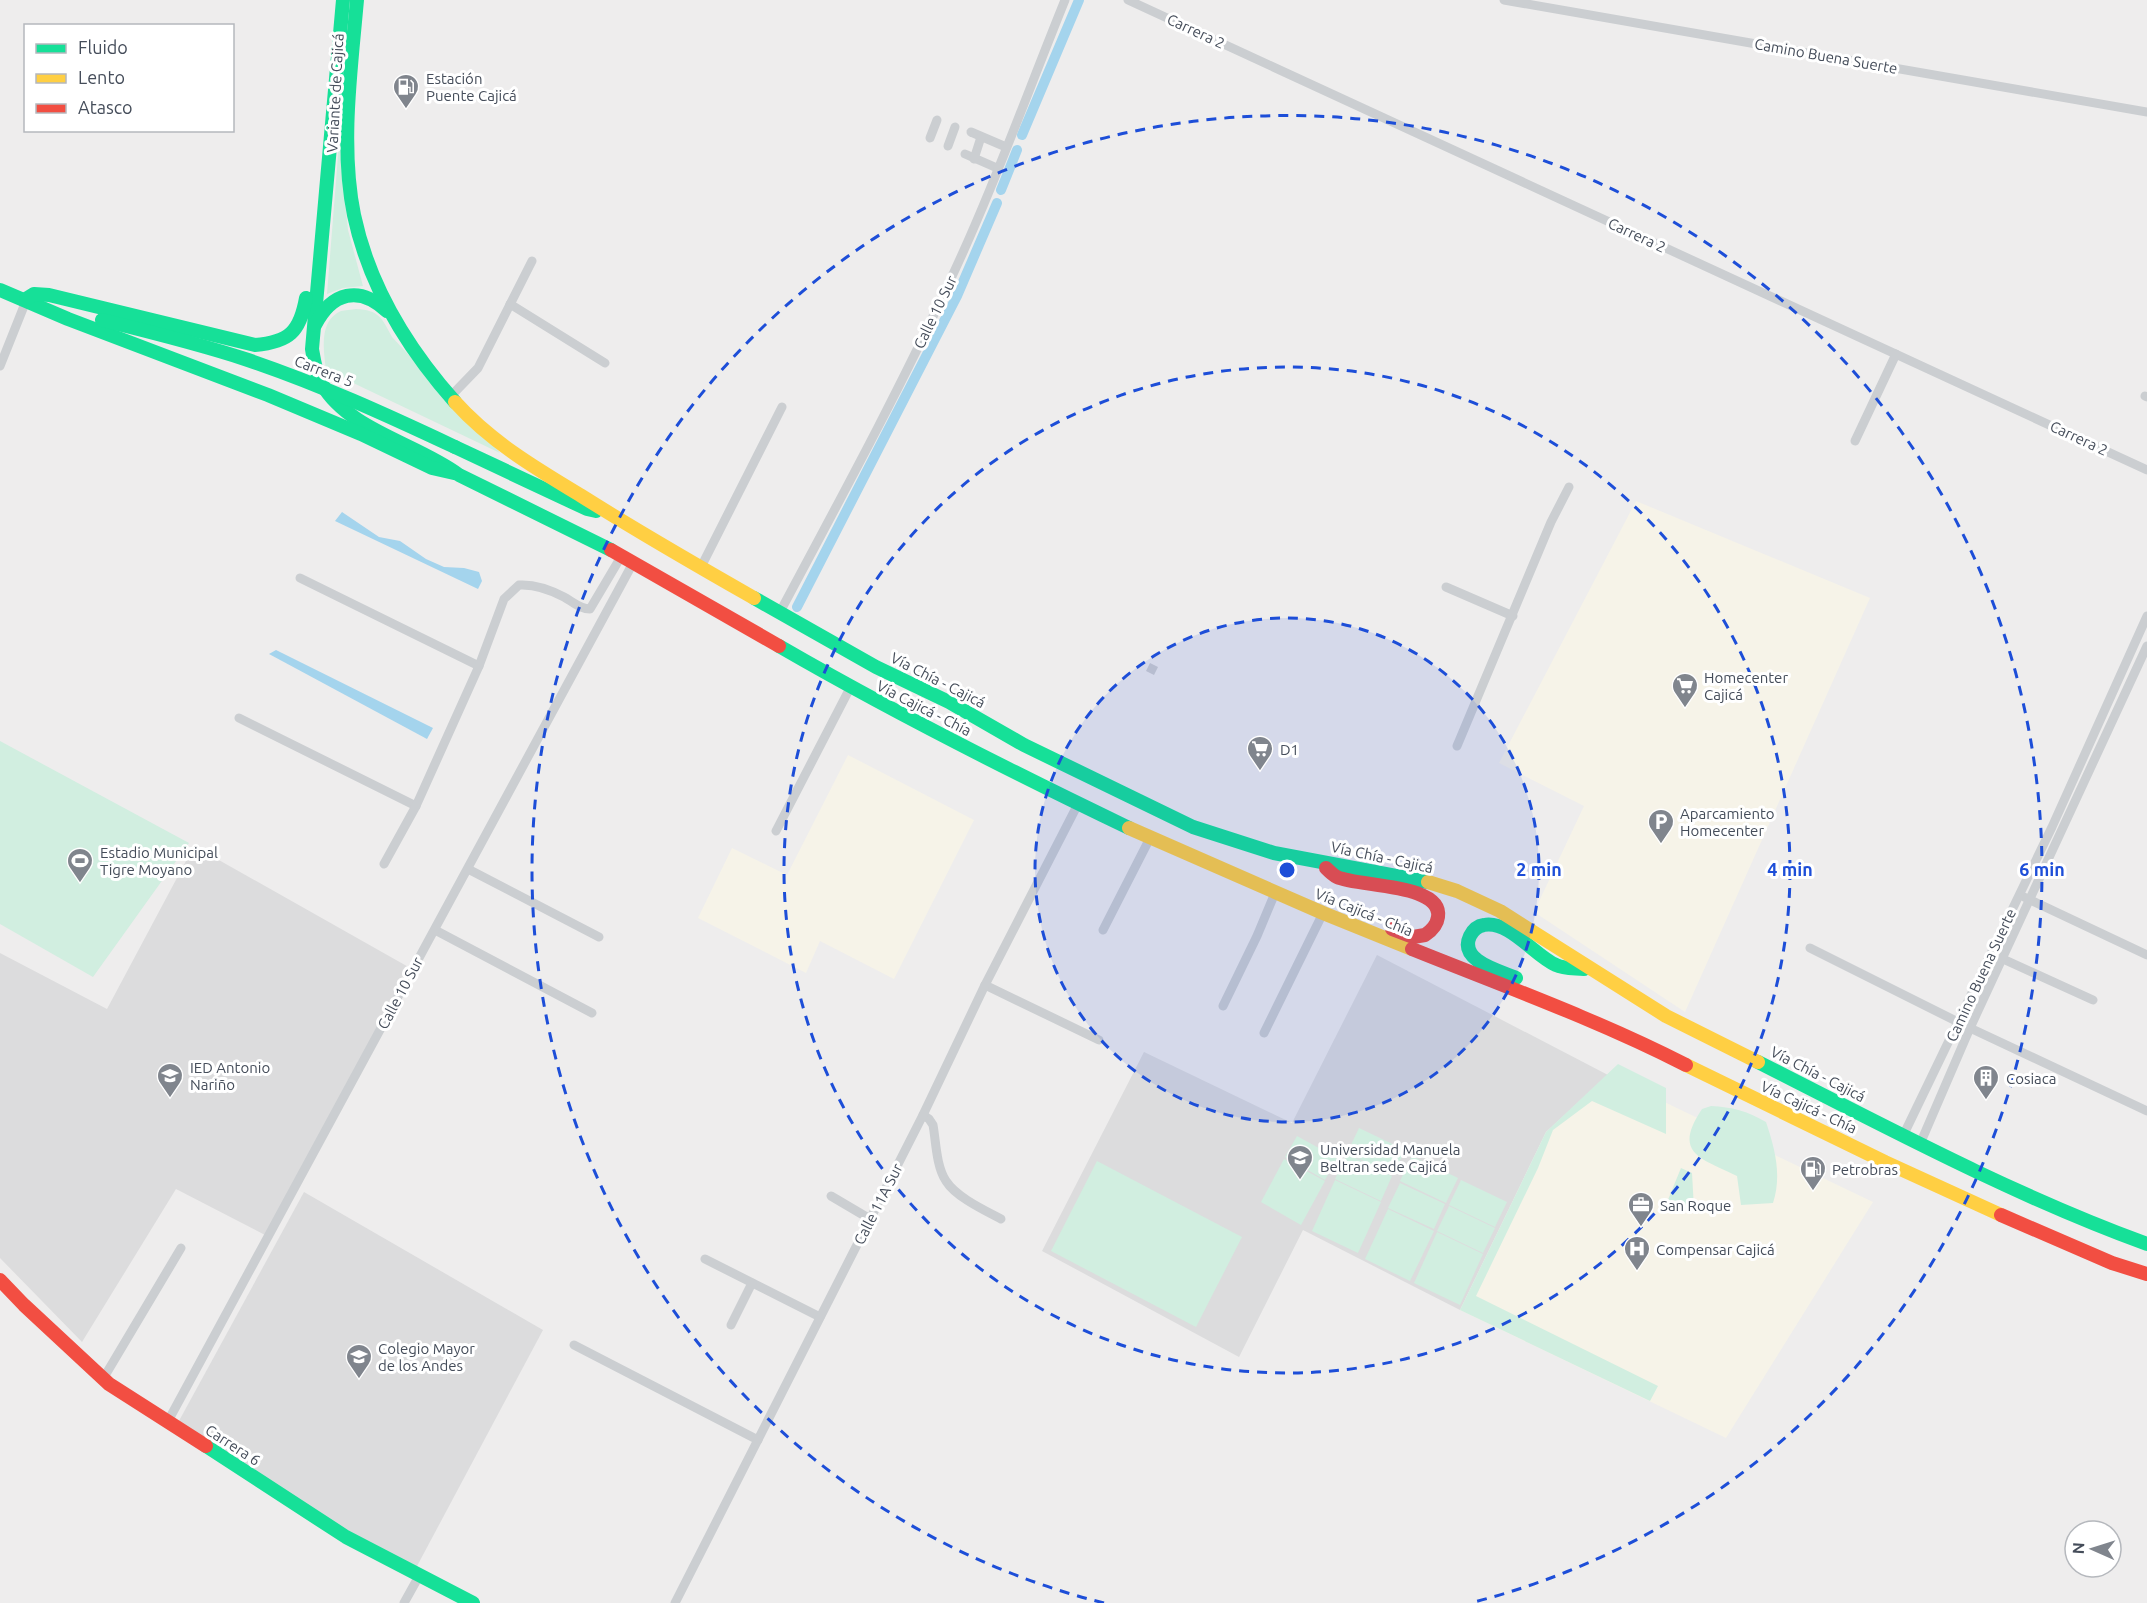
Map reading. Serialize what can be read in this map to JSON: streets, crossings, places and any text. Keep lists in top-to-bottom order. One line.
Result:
{"streets":{"main road":["Variante de Cajicá","Carrera 5","Vía Chía - Cajicá","Vía Cajicá - Chía","Carrera 6"],"street":["Carrera 2","Camino Buena Suerte","Calle 10 Sur","Calle 11A Sur"]},"crossings":[["Camino Buena Suerte","Vía Chía - Cajicá"],["Variante de Cajicá","Carrera 5"],["Variante de Cajicá","Vía Chía - Cajicá"],["Variante de Cajicá","Vía Cajicá - Chía"],["Calle 10 Sur","Vía Chía - Cajicá"],["Calle 10 Sur","Vía Cajicá - Chía"],["Calle 10 Sur","Carrera 6"],["Carrera 5","Vía Chía - Cajicá"],["Carrera 5","Vía Cajicá - Chía"],["Vía Cajicá - Chía","Calle 11A Sur"]],"places":{"fuel station":["Estación Puente Cajicá","Petrobras"],"supermarket":["Homecenter Cajicá","D1"],"parking":["Aparcamiento Homecenter"],"sports":["Estadio Municipal Tigre Moyano"],"school or university":["IED Antonio Nariño","Universidad Manuela Beltran sede Cajicá","Colegio Mayor de los Andes"],"building":["Cosiaca"],"office":["San Roque"],"hospital":["Compensar Cajicá"]},"legend":["Fluido","Lento","Atasco"],"north":"left","rings":["2 min","4 min","6 min"]}
